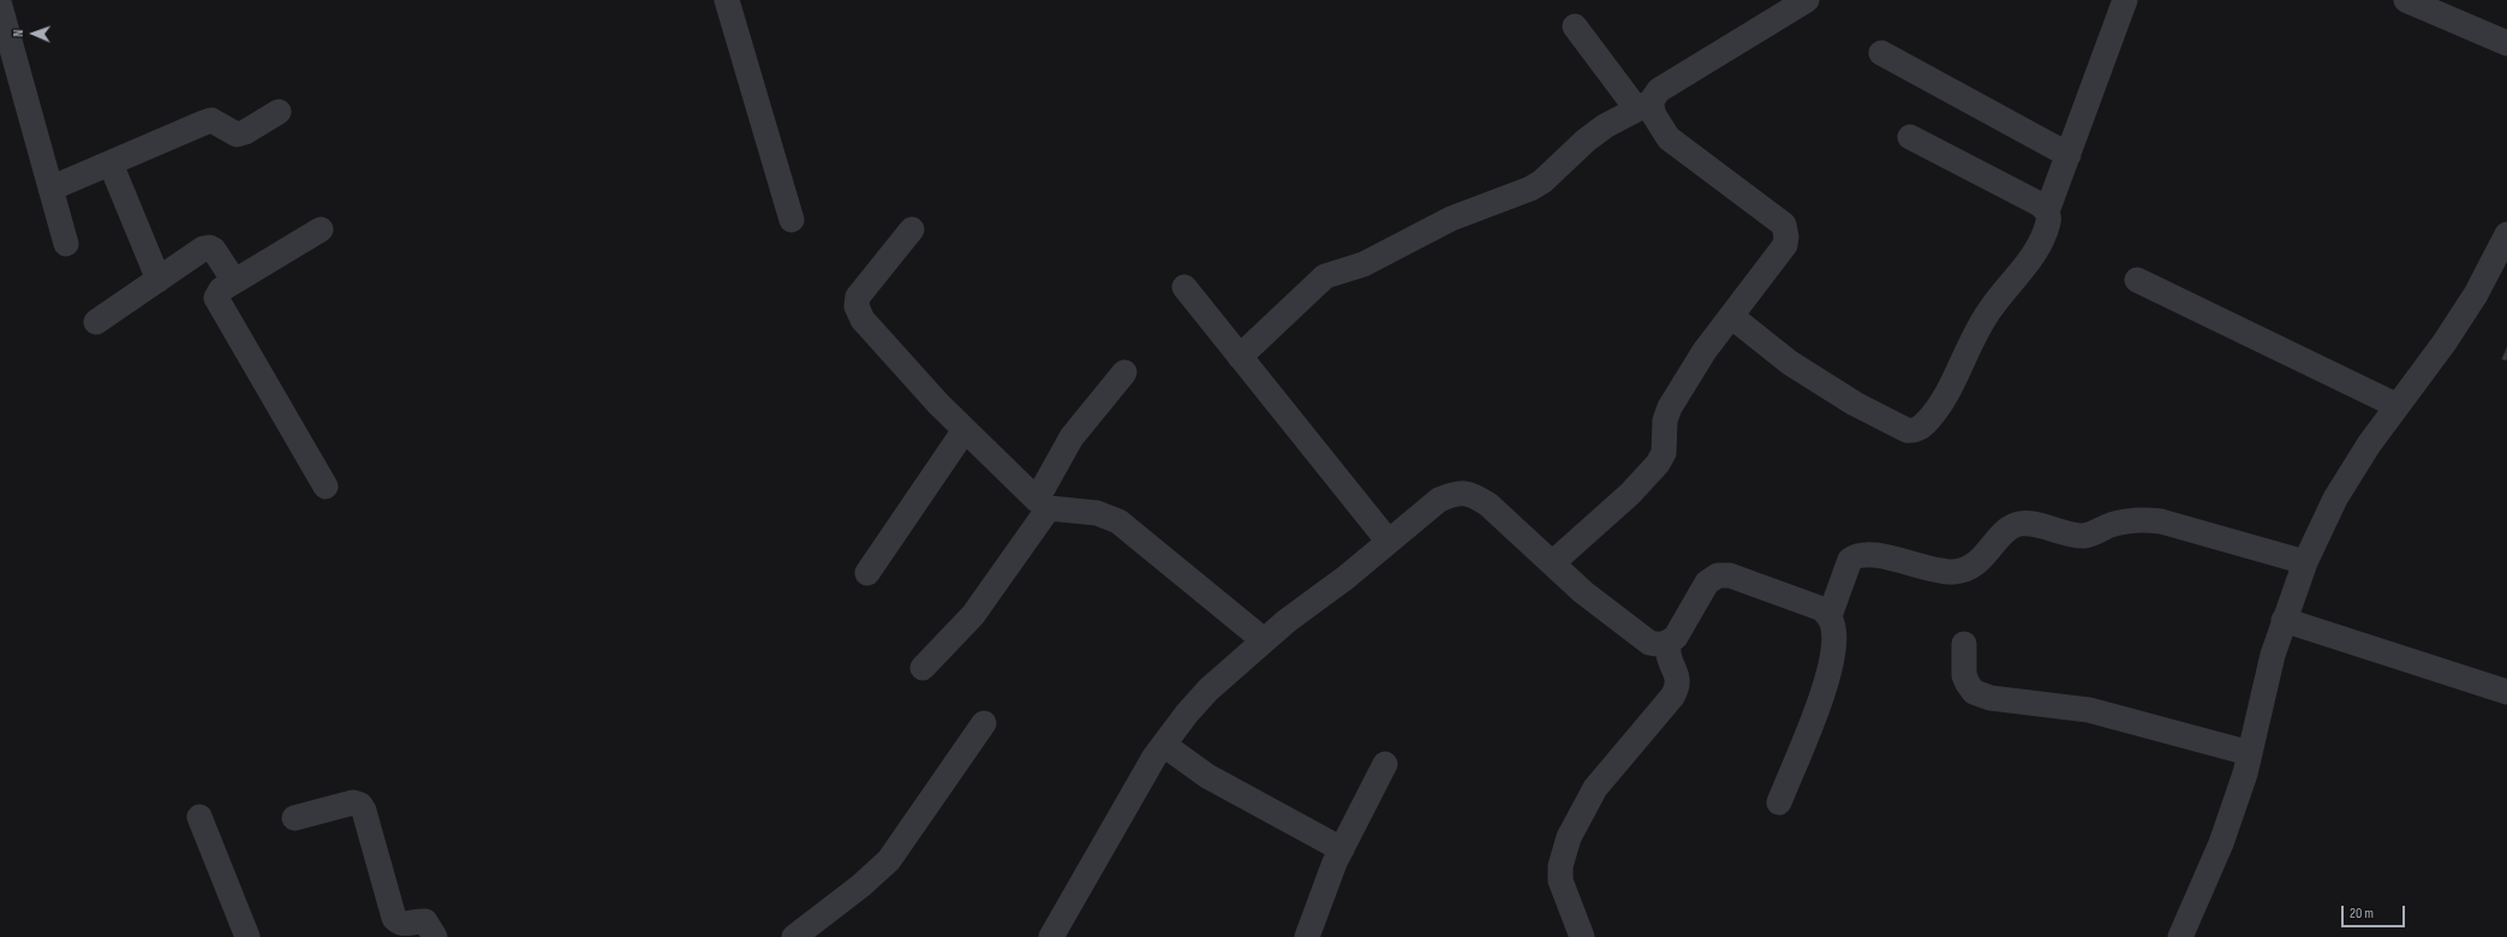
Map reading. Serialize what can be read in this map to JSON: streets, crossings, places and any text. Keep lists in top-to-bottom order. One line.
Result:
{"scale_bar":"20 m","north":"left"}
